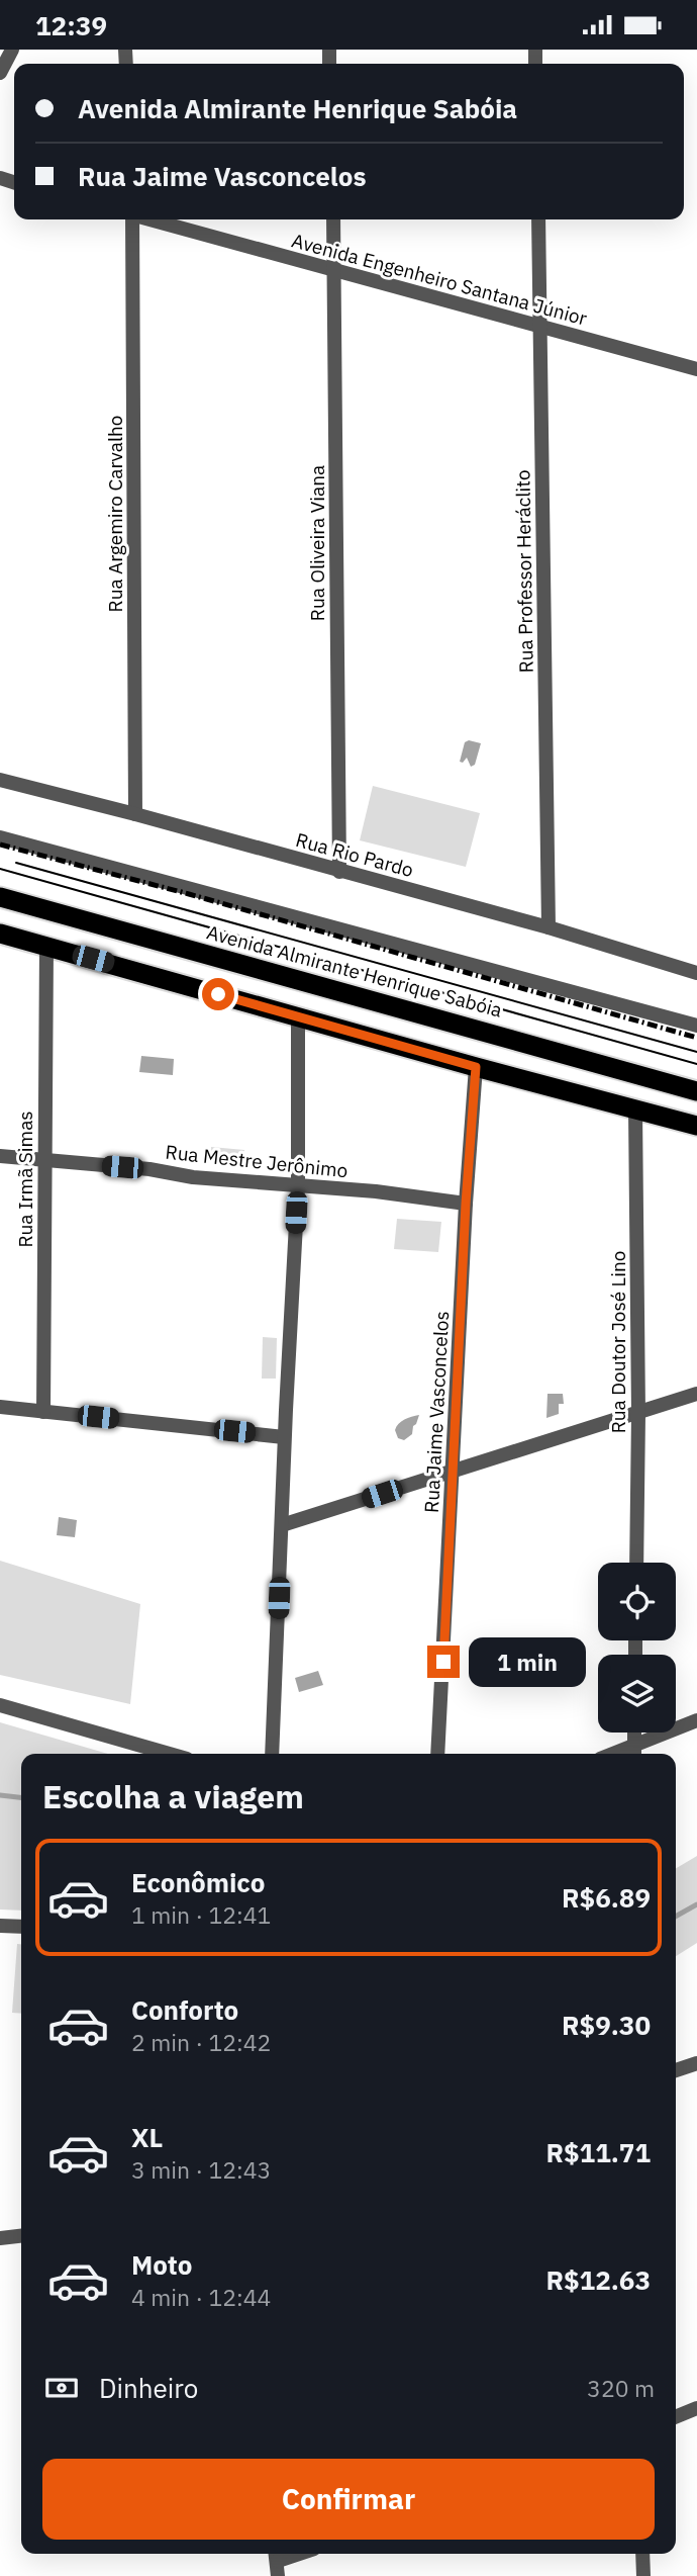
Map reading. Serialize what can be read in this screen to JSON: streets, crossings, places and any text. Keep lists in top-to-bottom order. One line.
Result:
{"streets":{"highway":["Avenida Almirante Henrique Sabóia"],"street":["Avenida Engenheiro Santana Júnior","Rua Argemiro Carvalho","Rua Oliveira Viana","Rua Professor Heráclito","Rua Rio Pardo","Rua Mestre Jerônimo","Rua Irmã Simas","Rua Doutor José Lino","Rua Jaime Vasconcelos"]},"crossings":[["Avenida Engenheiro Santana Júnior","Rua Oliveira Viana"],["Avenida Engenheiro Santana Júnior","Rua Professor Heráclito"],["Rua Argemiro Carvalho","Rua Rio Pardo"],["Rua Oliveira Viana","Rua Rio Pardo"],["Rua Professor Heráclito","Rua Rio Pardo"],["Rua Mestre Jerônimo","Rua Irmã Simas"],["Rua Mestre Jerônimo","Rua Jaime Vasconcelos"]],"page":{"status":"12:39","banner":["Avenida Almirante Henrique Sabóia","Rua Jaime Vasconcelos"],"bubble":"1 min","heading":"Escolha a viagem","list":[{"name":"Econômico","note":"1 min · 12:41","value":"R$6.89"},{"name":"Conforto","note":"2 min · 12:42","value":"R$9.30"},{"name":"XL","note":"3 min · 12:43","value":"R$11.71"},{"name":"Moto","note":"4 min · 12:44","value":"R$12.63"}],"pay":["Dinheiro","320 m"],"buttons":"Confirmar"}}
